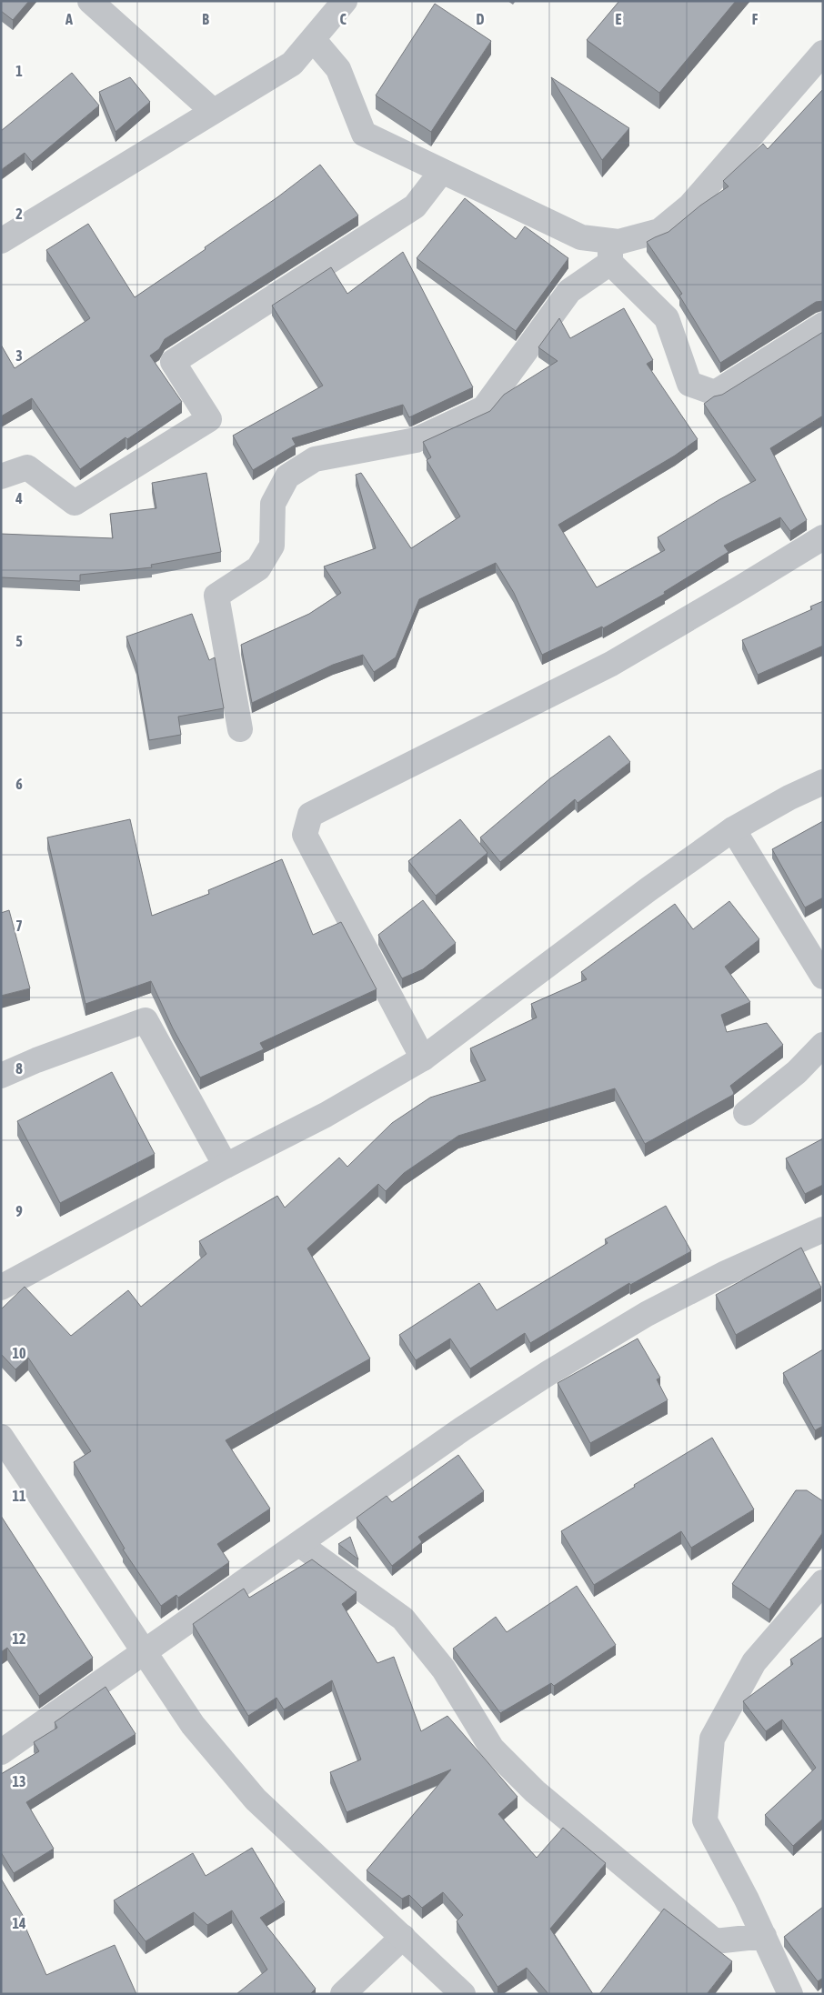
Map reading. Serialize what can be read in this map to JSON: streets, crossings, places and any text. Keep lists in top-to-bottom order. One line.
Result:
{"grid":{"columns":["A","B","C","D","E","F"],"rows":["1","2","3","4","5","6","7","8","9","10","11","12","13","14"]}}
